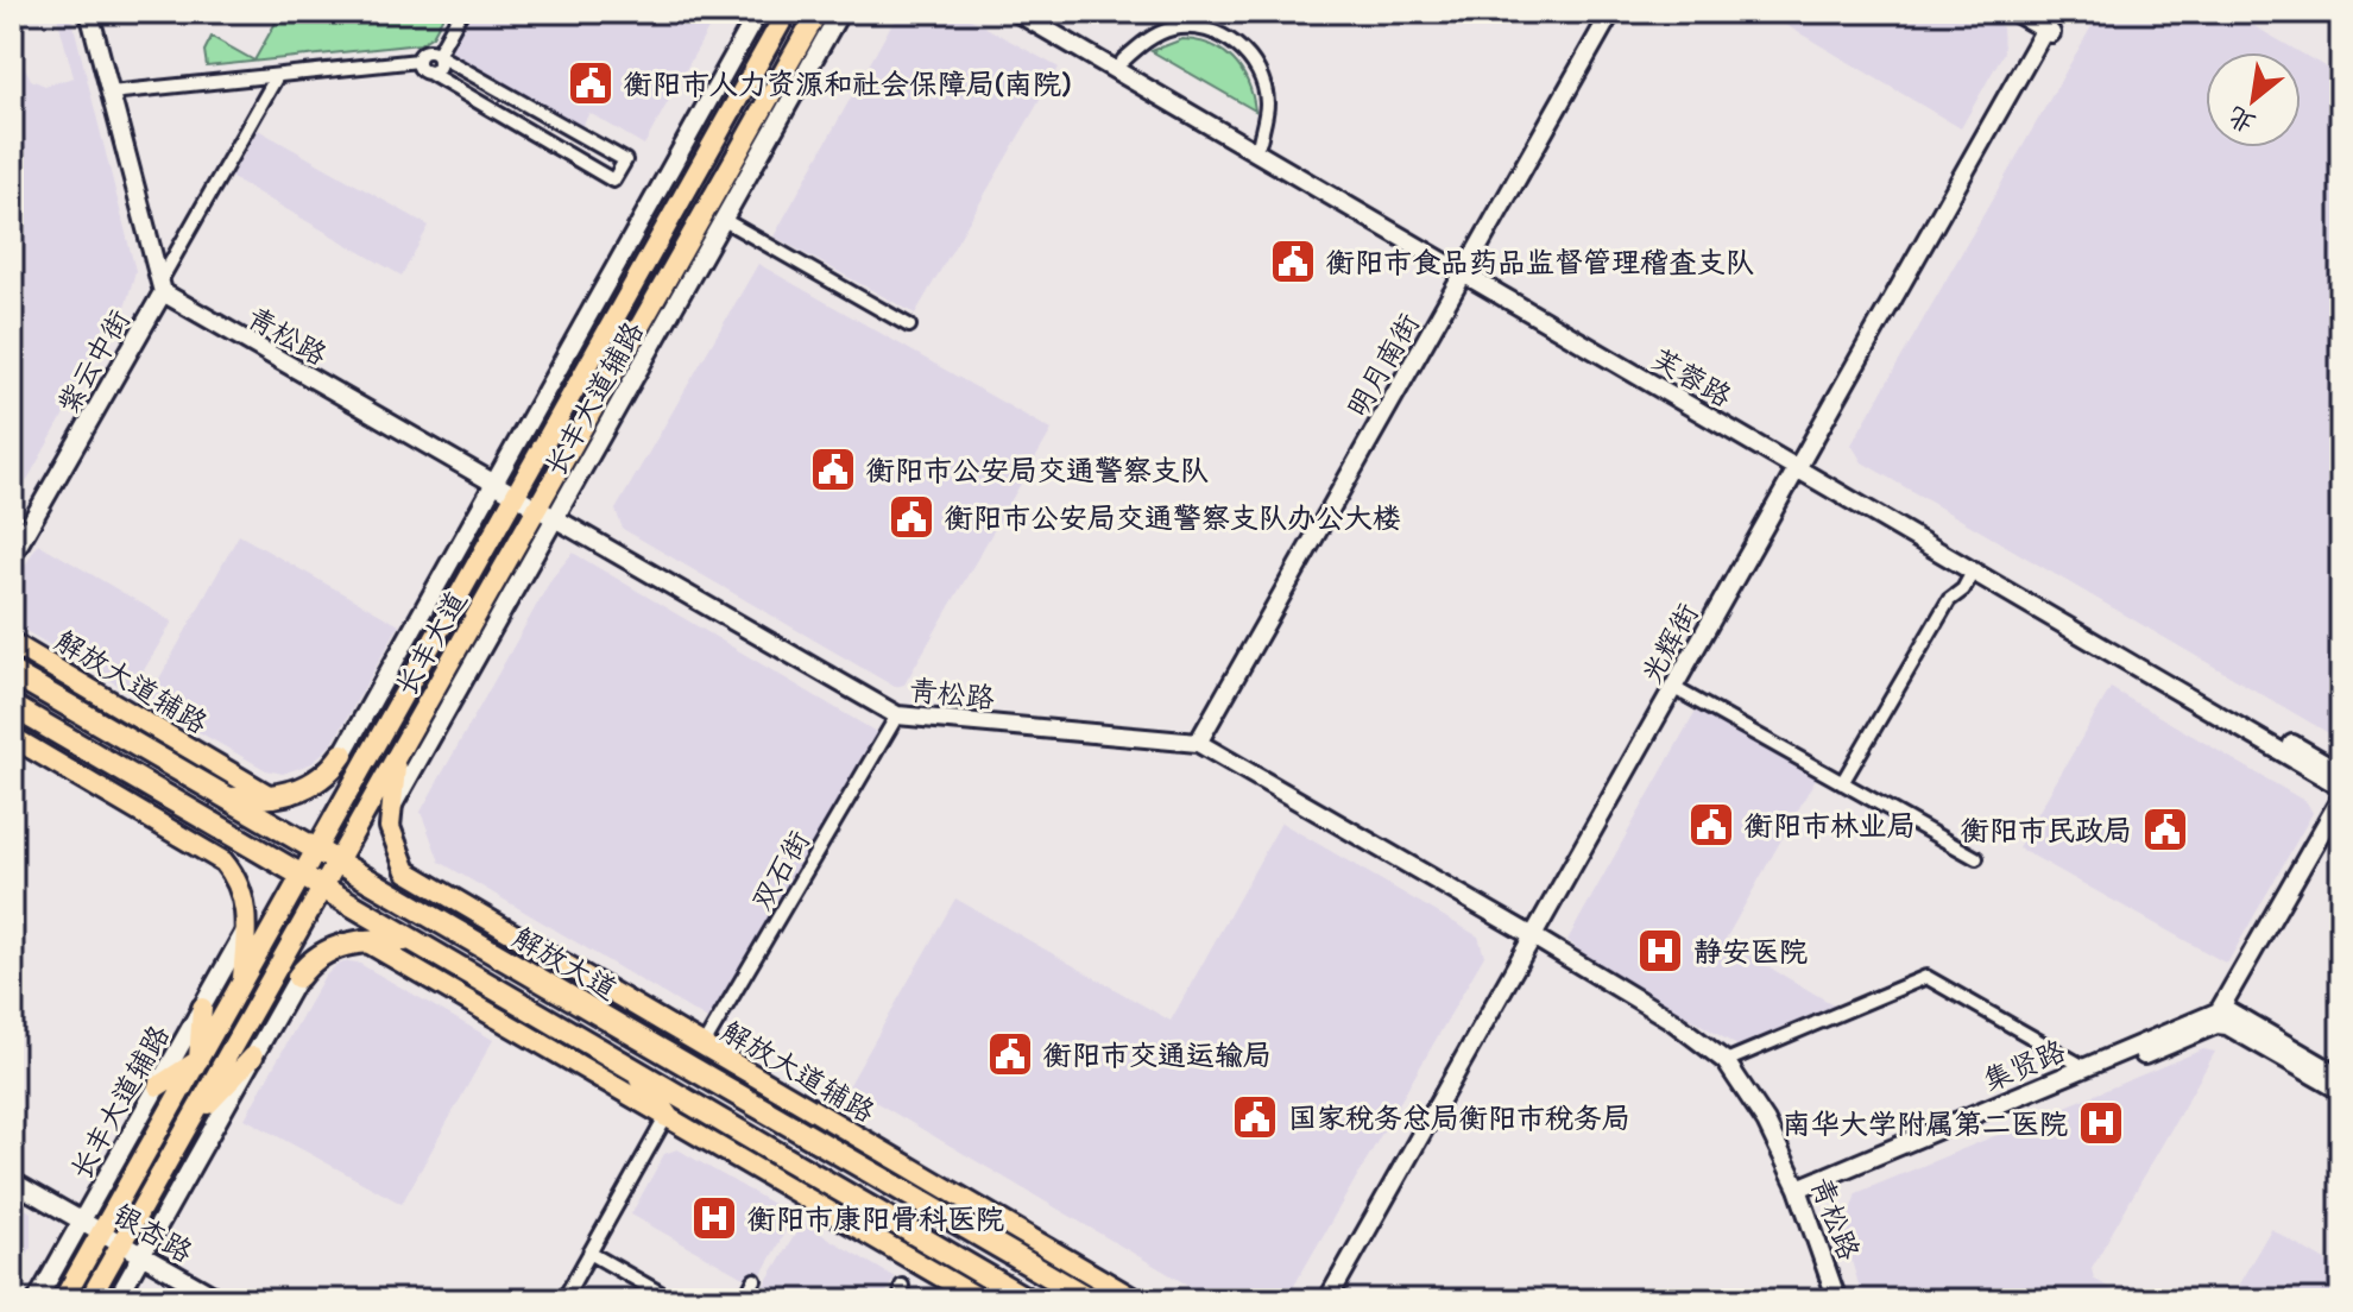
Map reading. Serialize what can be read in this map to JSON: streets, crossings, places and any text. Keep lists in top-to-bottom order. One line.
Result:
{"streets":{"highway":["解放大道"],"main road":["长丰大道","解放大道辅路"],"street":["青松路","紫云中街","明月南街","芙蓉路","长丰大道辅路","光辉街","双石街","集贤路","银杏路"]},"crossings":[["青松路","紫云中街"],["青松路","明月南街"],["青松路","长丰大道辅路"],["青松路","长丰大道"],["青松路","光辉街"],["青松路","双石街"],["青松路","集贤路"],["明月南街","芙蓉路"],["芙蓉路","光辉街"],["长丰大道辅路","长丰大道"],["长丰大道辅路","解放大道辅路"],["长丰大道辅路","银杏路"],["长丰大道","解放大道辅路"],["长丰大道","解放大道"],["长丰大道","银杏路"],["解放大道辅路","双石街"]],"places":{"public building":["衡阳市人力资源和社会保障局(南院)","衡阳市食品药品监督管理稽查支队","衡阳市公安局交通警察支队","衡阳市公安局交通警察支队办公大楼","衡阳市林业局","衡阳市民政局","衡阳市交通运输局","国家税务总局衡阳市税务局"],"hospital":["静安医院","南华大学附属第二医院","衡阳市康阳骨科医院"]},"north":"bottom left"}
